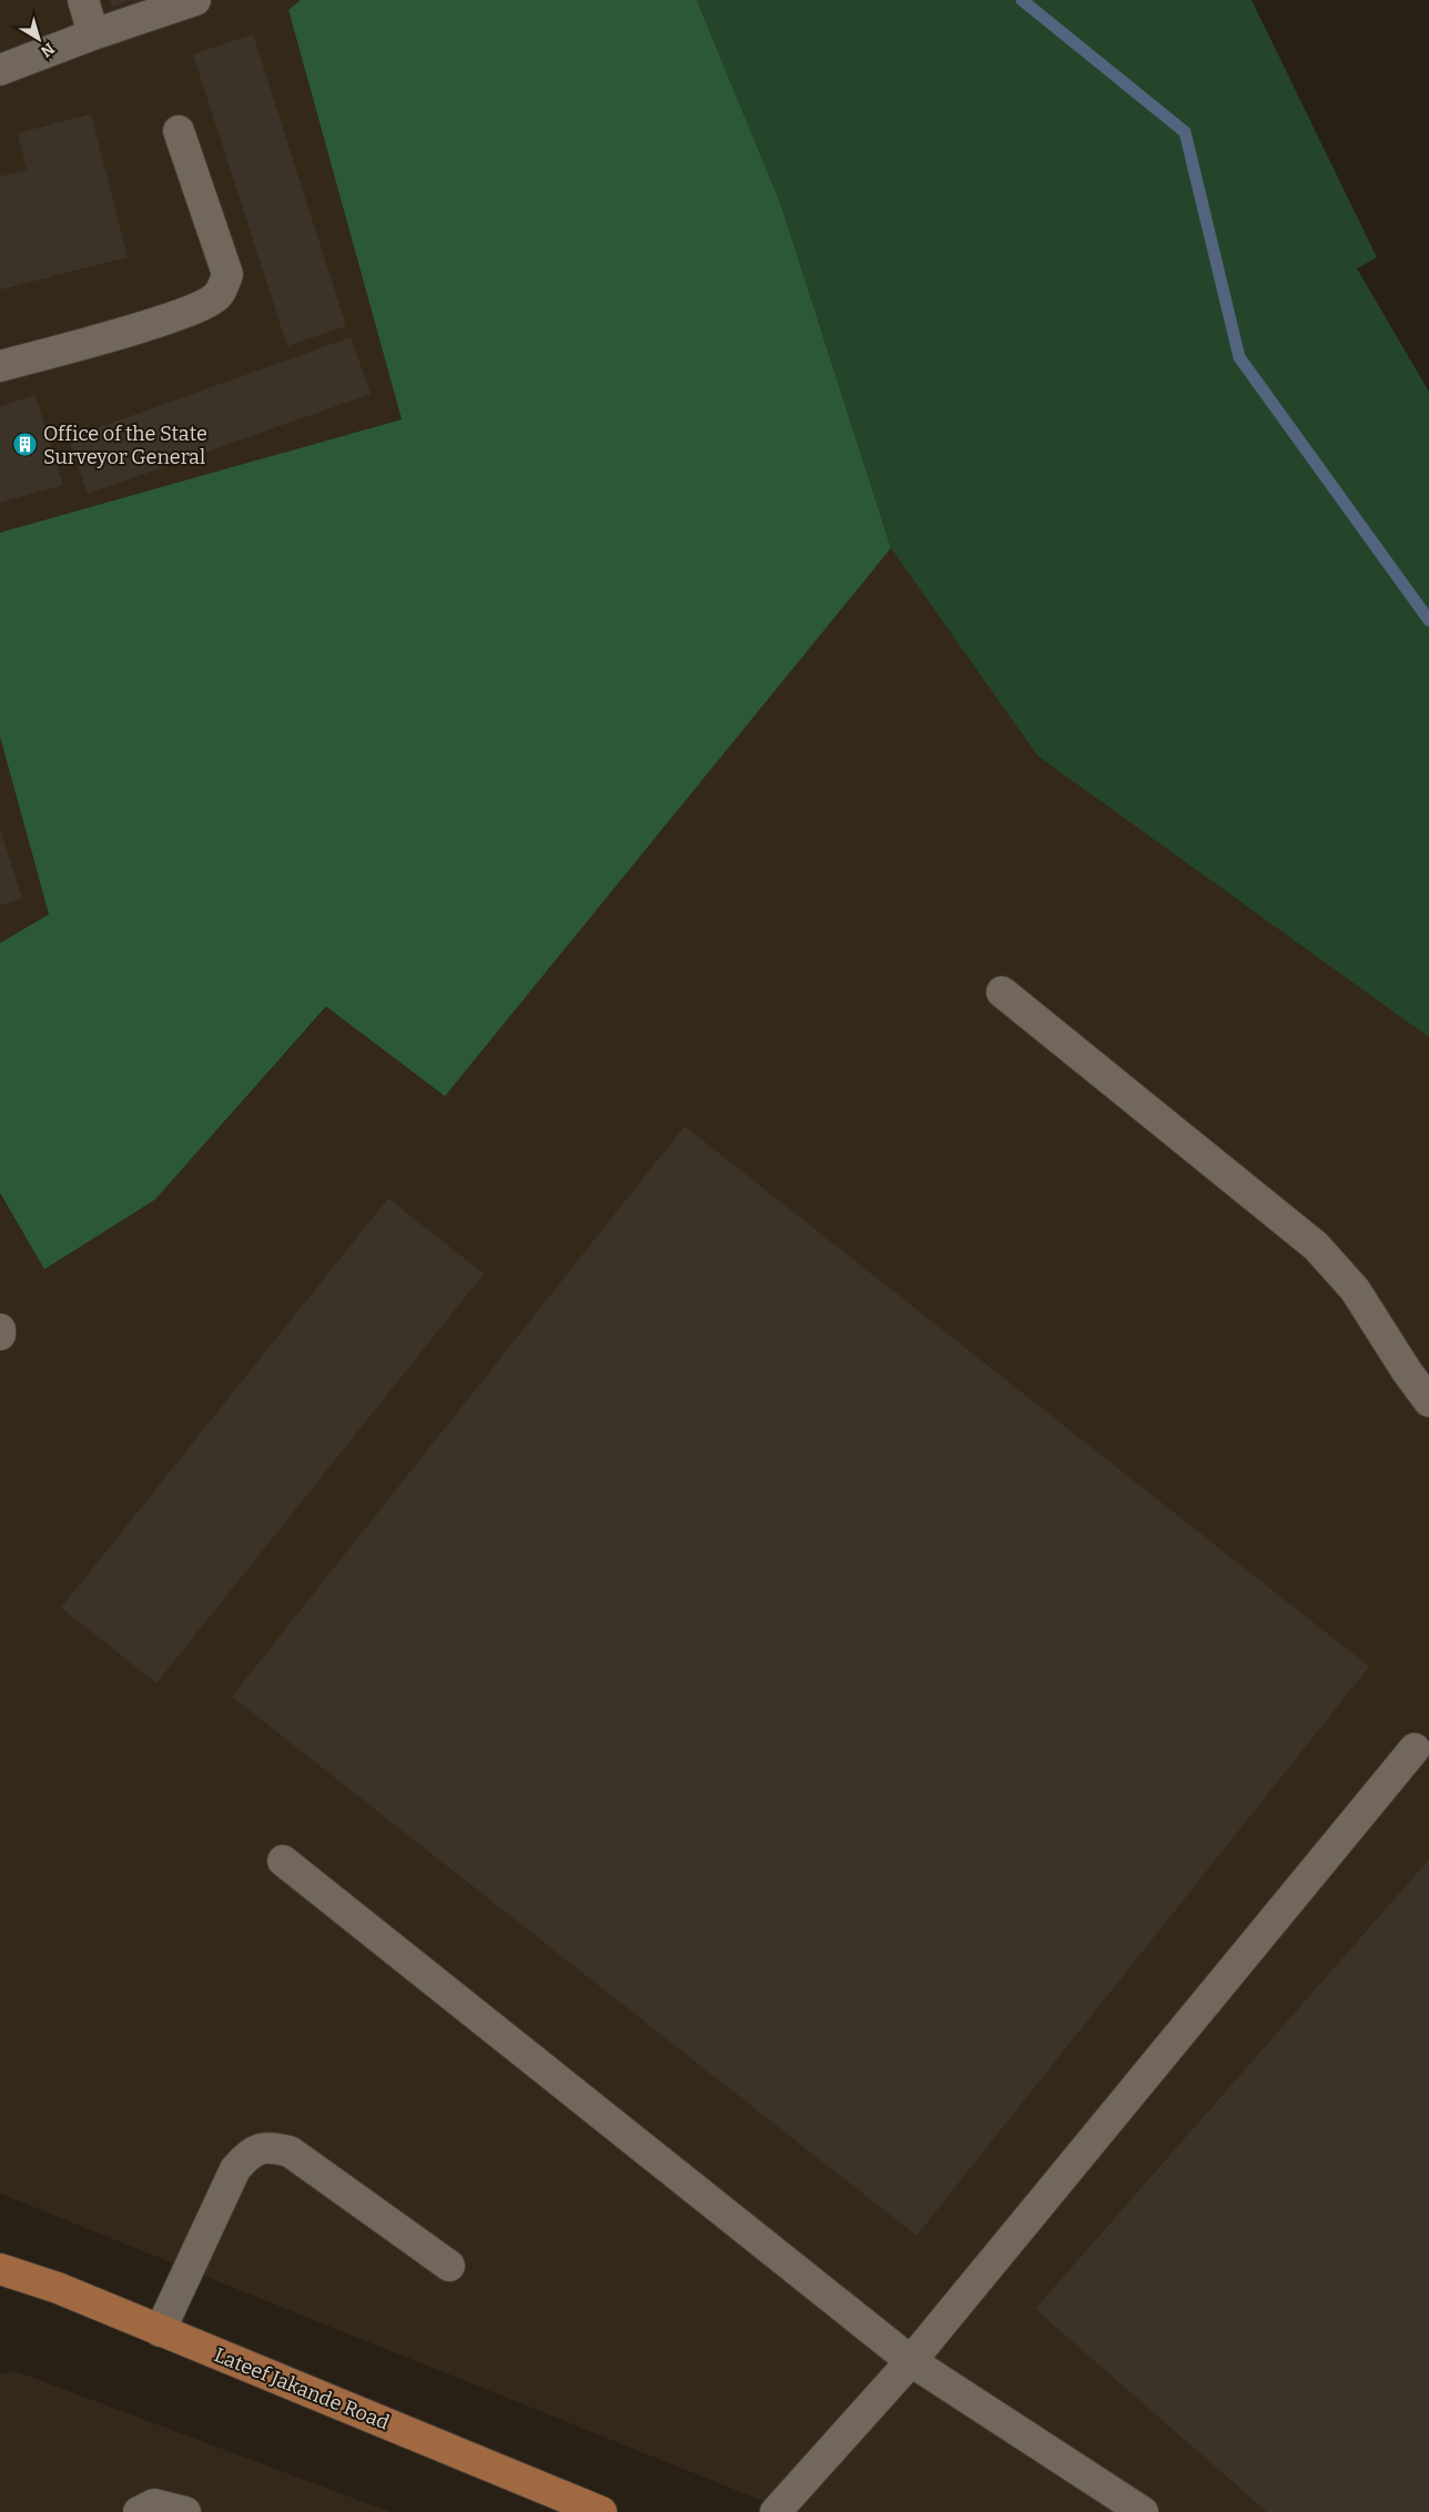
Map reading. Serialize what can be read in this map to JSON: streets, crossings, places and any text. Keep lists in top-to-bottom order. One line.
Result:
{"streets":{"main road":["Lateef Jakande Road"]},"places":{"building":["Office of the State Surveyor General"]},"north":"bottom right"}
